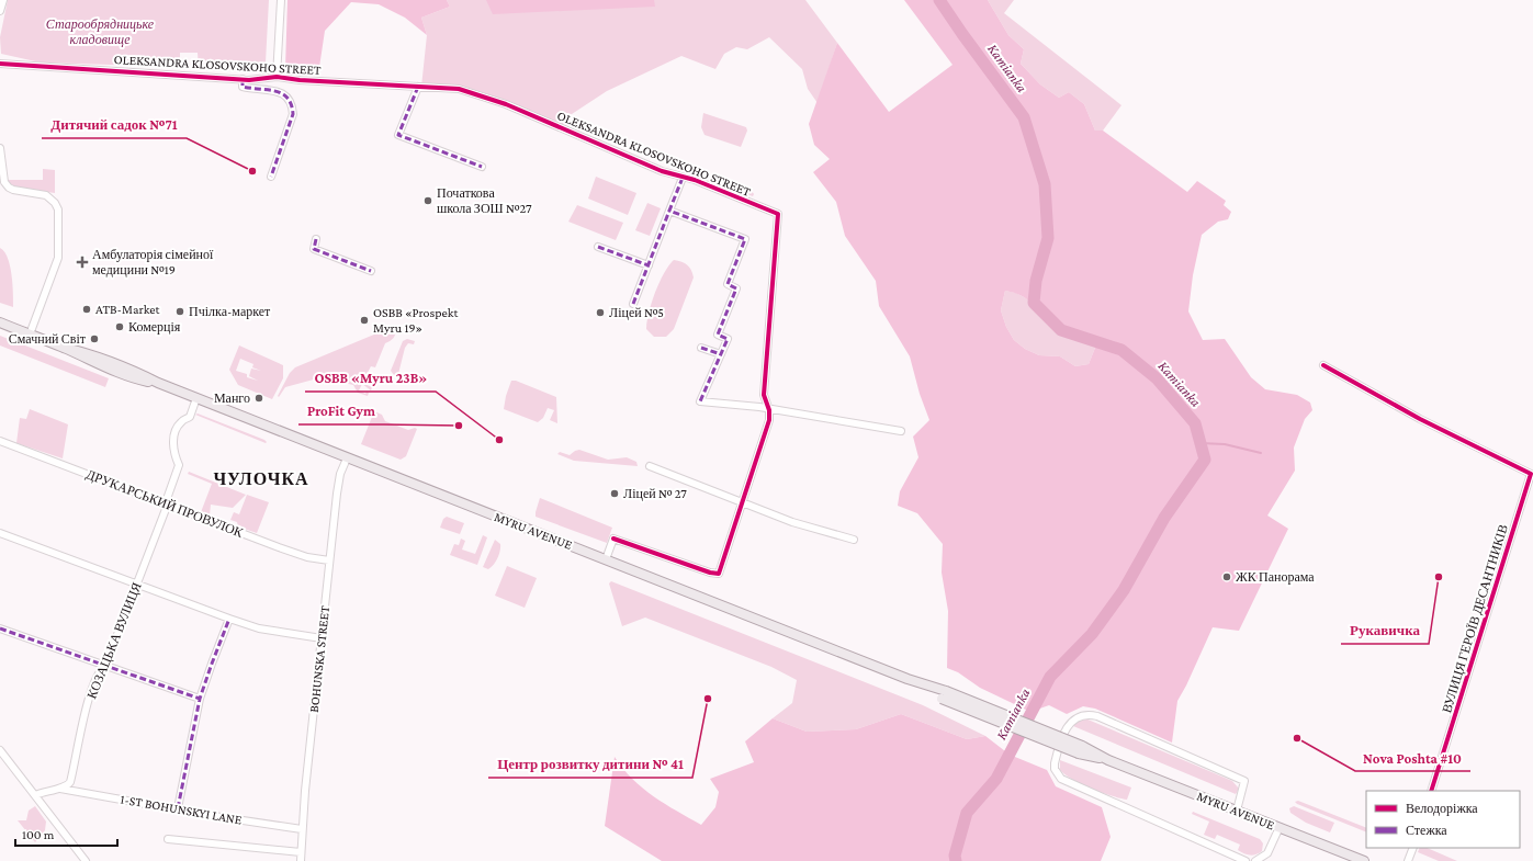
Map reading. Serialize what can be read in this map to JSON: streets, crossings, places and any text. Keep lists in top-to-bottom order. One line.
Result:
{"streets":{"main road":["MYRU AVENUE"],"street":["OLEKSANDRA KLOSOVSKOHO STREET","ДРУКАРСЬКИЙ ПРОВУЛОК","ВУЛИЦЯ ГЕРОЇВ ДЕСАНТНИКІВ","КОЗАЦЬКА ВУЛИЦЯ","BOHUNSKA STREET","1-ST BOHUNSKYI LANE"]},"crossings":[["ДРУКАРСЬКИЙ ПРОВУЛОК","КОЗАЦЬКА ВУЛИЦЯ"],["ДРУКАРСЬКИЙ ПРОВУЛОК","BOHUNSKA STREET"],["MYRU AVENUE","КОЗАЦЬКА ВУЛИЦЯ"],["MYRU AVENUE","BOHUNSKA STREET"],["КОЗАЦЬКА ВУЛИЦЯ","1-ST BOHUNSKYI LANE"],["BOHUNSKA STREET","1-ST BOHUNSKYI LANE"]],"districts":["ЧУЛОЧКА"],"water":["Kamianka"],"parks":["Старообрядницьке кладовище"],"places":{"other":["Дитячий садок №71","Початкова школа ЗОШ №27","ATB-Market","Пчілка-маркет","Ліцей №5","OSBB «Prospekt Myru 19»","Комерція","Смачний Світ","Манго","ProFit Gym","OSBB «Myru 23B»","Ліцей № 27","ЖК Панорама","Рукавичка","Центр розвитку дитини № 41","Nova Poshta #10"],"health":["Амбулаторія сімейної медицини №19"]},"legend":["Велодоріжка","Стежка"],"scale_bar":"100 m"}
